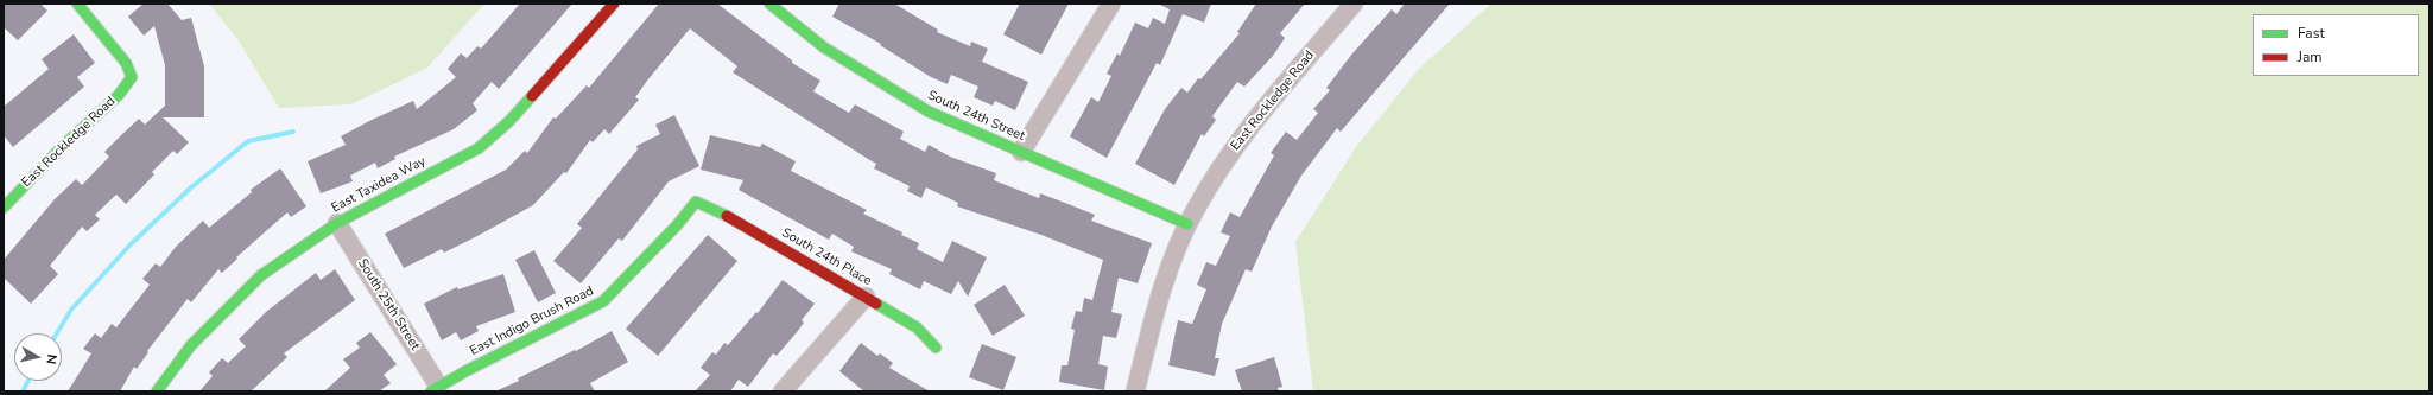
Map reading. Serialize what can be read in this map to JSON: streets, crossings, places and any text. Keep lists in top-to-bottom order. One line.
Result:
{"streets":{"street":["East Rockledge Road","South 24th Street","East Taxidea Way","South 24th Place","South 25th Street","East Indigo Brush Road"]},"crossings":[["East Rockledge Road","South 24th Street"],["East Taxidea Way","South 25th Street"],["South 24th Place","East Indigo Brush Road"],["South 25th Street","East Indigo Brush Road"]],"legend":["Fast","Jam"],"north":"right"}
